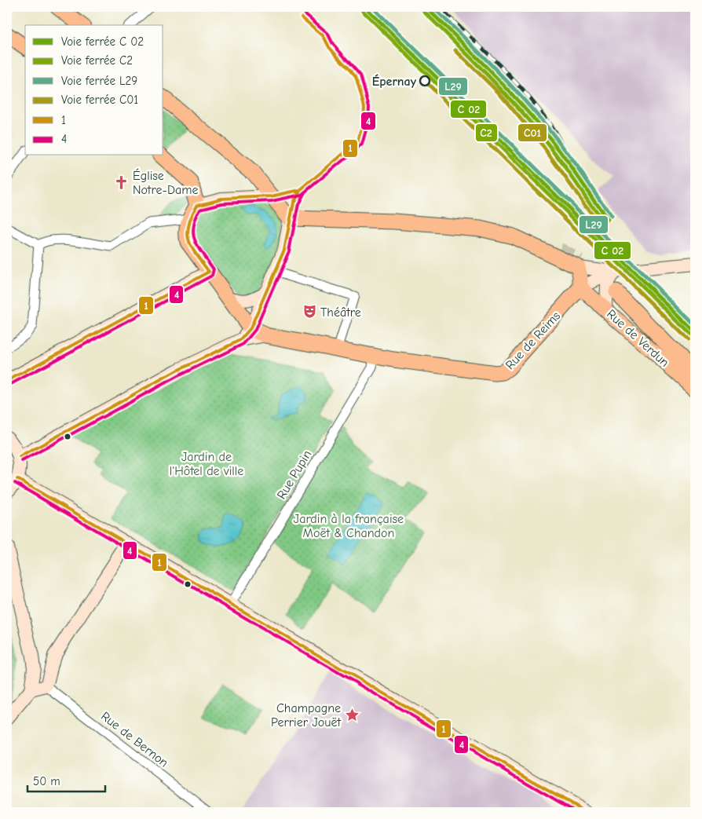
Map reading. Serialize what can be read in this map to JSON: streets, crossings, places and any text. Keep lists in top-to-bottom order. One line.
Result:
{"streets":{"main road":["Rue de Verdun","Rue de Reims"],"street":["Rue Pupin","Rue de Bernon"]},"crossings":[["Rue de Verdun","Rue de Reims"],["Rue de Reims","Rue Pupin"]],"parks":["Jardin de l'Hôtel de ville","Jardin à la française Moët & Chandon"],"places":{"other":["Épernay"],"church":["Église Notre-Dame"],"theatre":["Théâtre"],"place":["Champagne Perrier Jouët"]},"lines":["rail line L29","rail line C2","transit line 4","transit line 1","rail line C01"],"legend":["Voie ferrée C 02","Voie ferrée C2","Voie ferrée L29","Voie ferrée C01","1","4"],"scale_bar":"50 m"}
